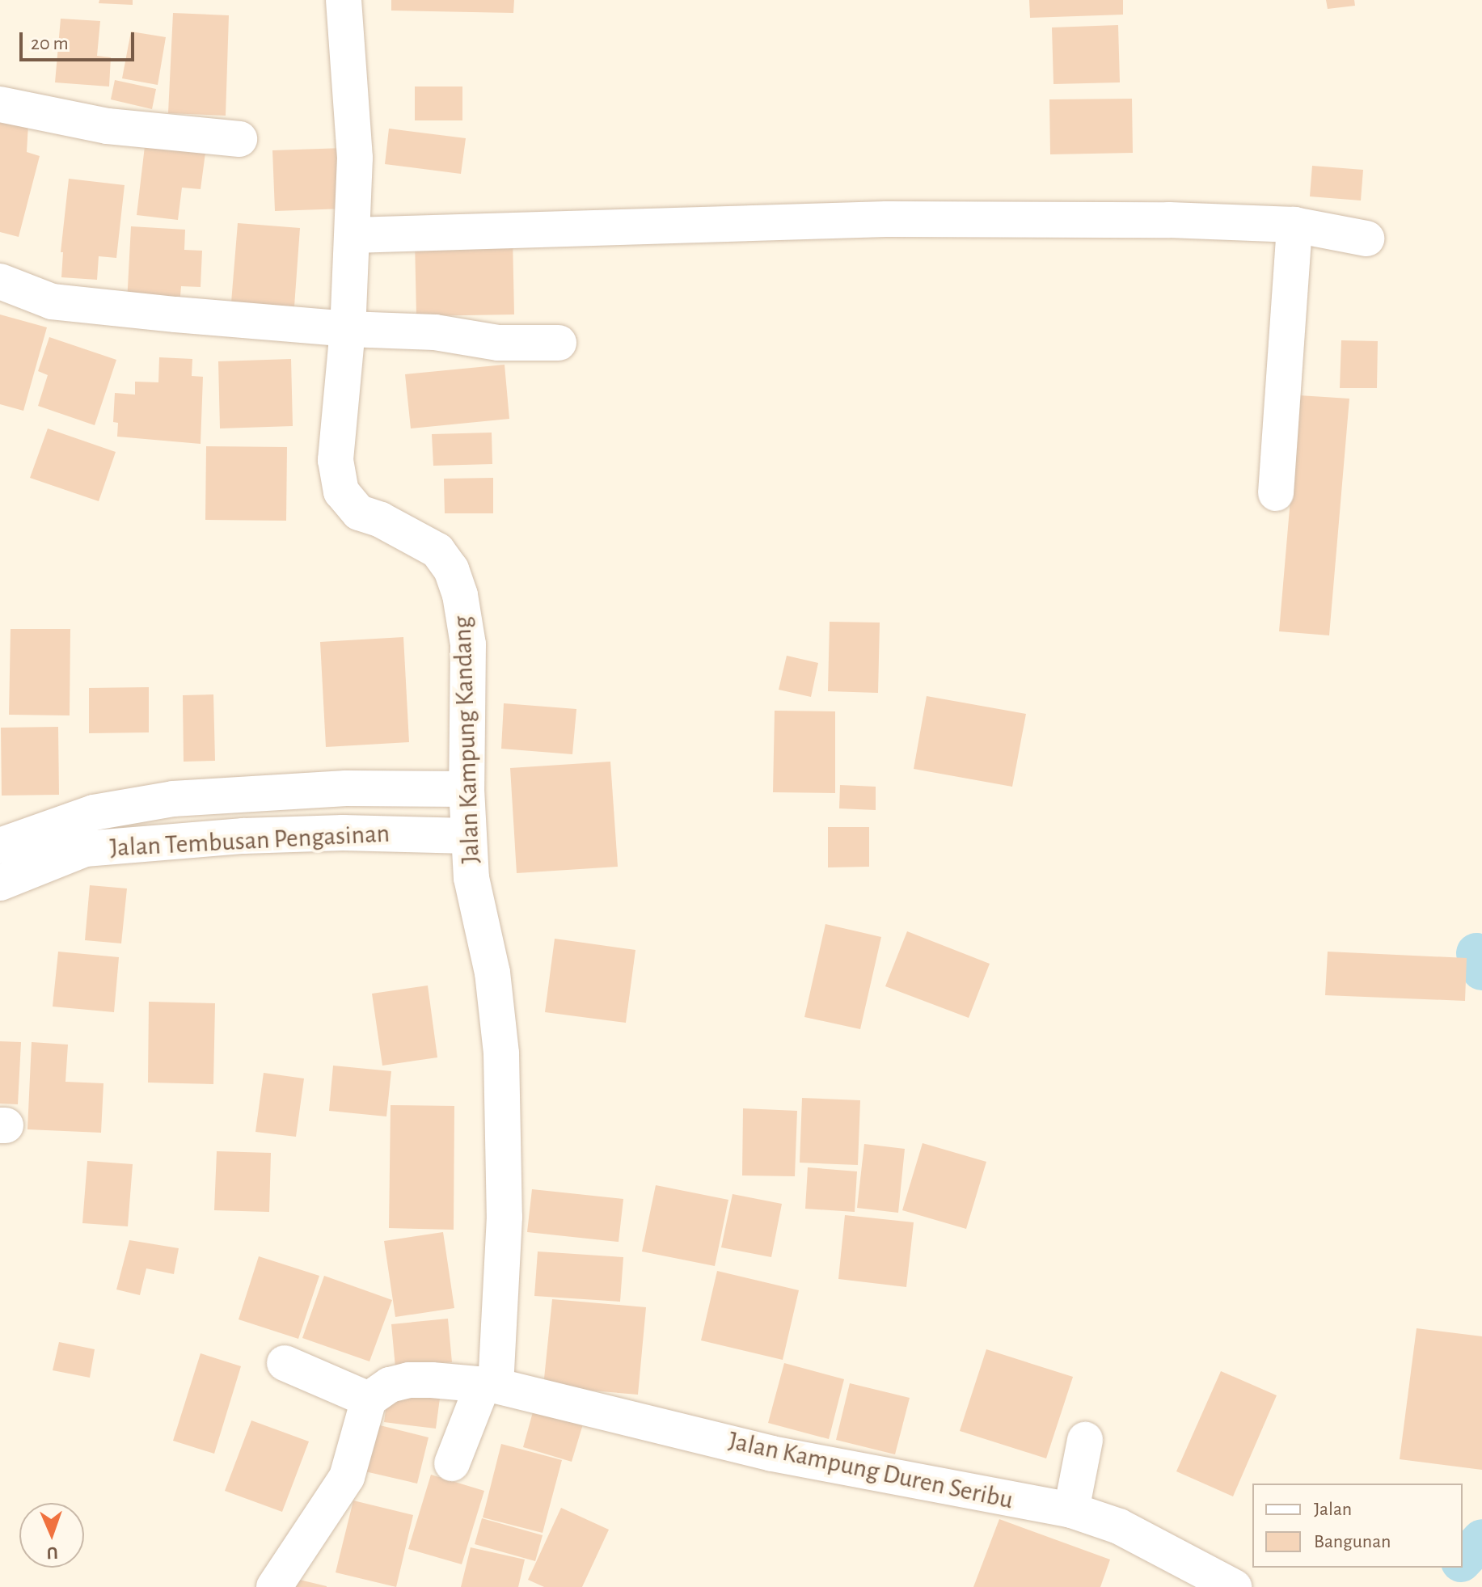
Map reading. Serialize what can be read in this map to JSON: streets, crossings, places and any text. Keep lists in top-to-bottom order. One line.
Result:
{"streets":{"street":["Jalan Kampung Kandang","Jalan Tembusan Pengasinan","Jalan Kampung Duren Seribu"]},"crossings":[["Jalan Kampung Kandang","Jalan Tembusan Pengasinan"],["Jalan Kampung Kandang","Jalan Kampung Duren Seribu"]],"legend":["Jalan","Bangunan"],"scale_bar":"20 m","north":"bottom"}
